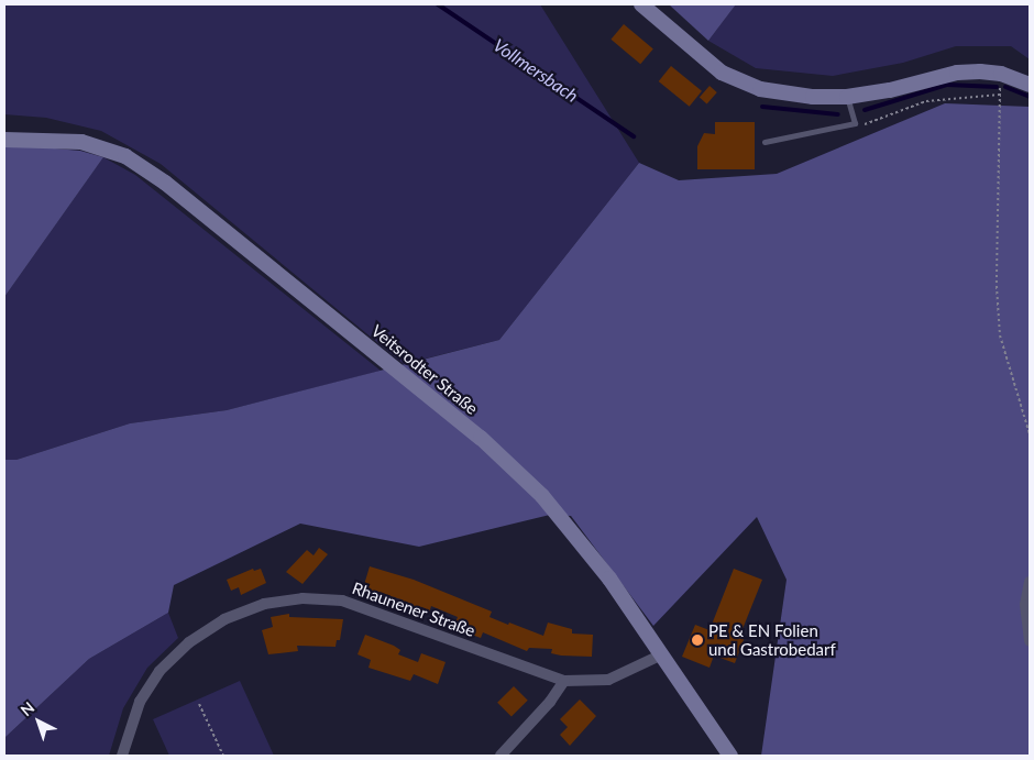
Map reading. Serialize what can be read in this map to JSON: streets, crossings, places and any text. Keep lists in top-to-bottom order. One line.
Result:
{"streets":{"street":["Veitsrodter Straße","Rhaunener Straße"]},"crossings":[["Veitsrodter Straße","Rhaunener Straße"]],"water":["Vollmersbach"],"places":["PE & EN Folien und Gastrobedarf"],"north":"top left"}
